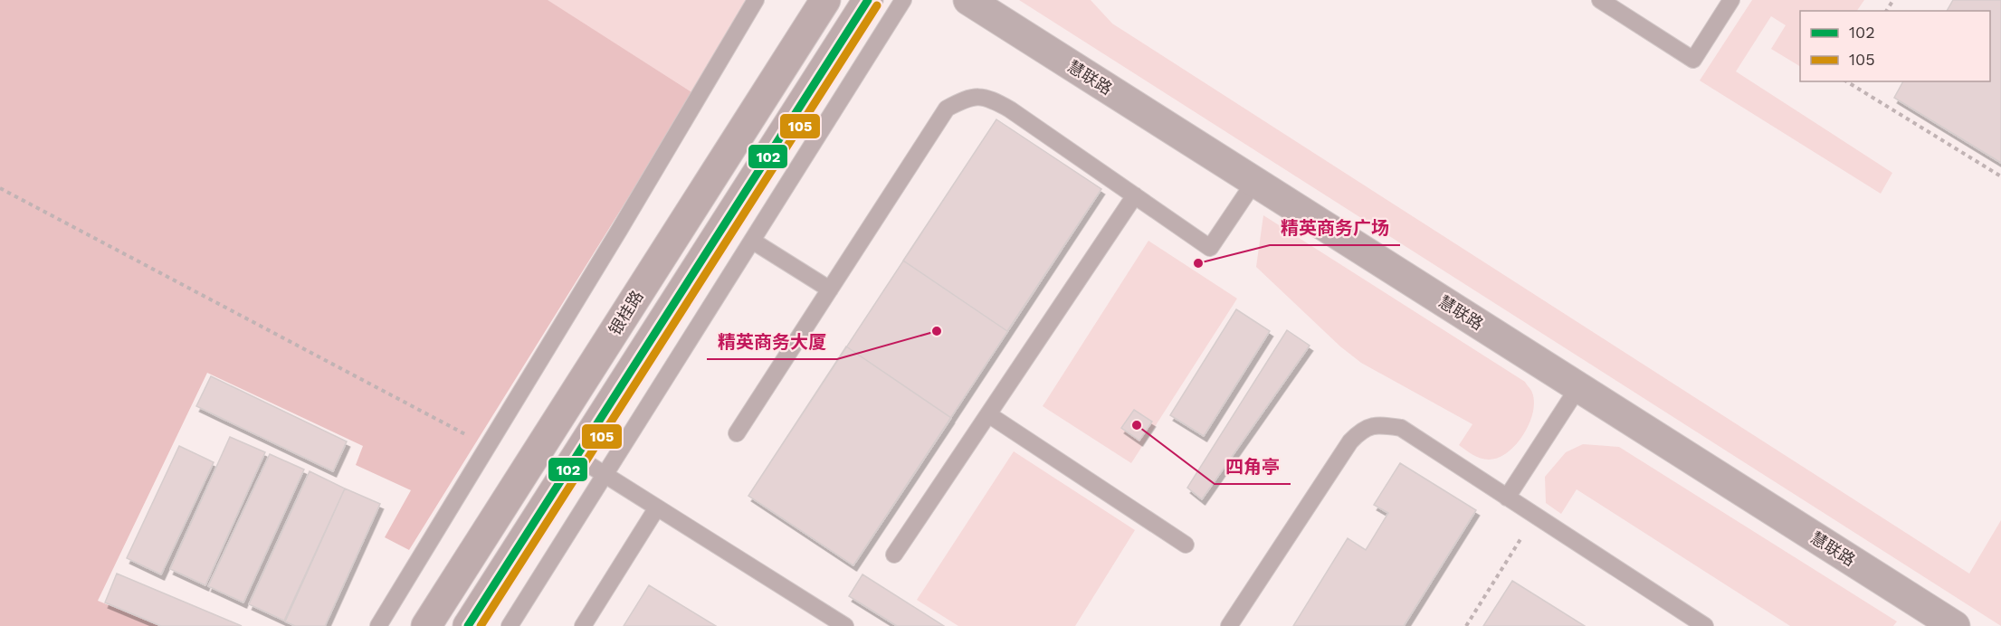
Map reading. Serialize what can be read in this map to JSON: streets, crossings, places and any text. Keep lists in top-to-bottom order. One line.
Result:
{"streets":{"street":["慧联路","银桂路"]},"places":["精英商务广场","精英商务大厦","四角亭"],"lines":["transit line 102","transit line 105"],"legend":["102","105"]}
